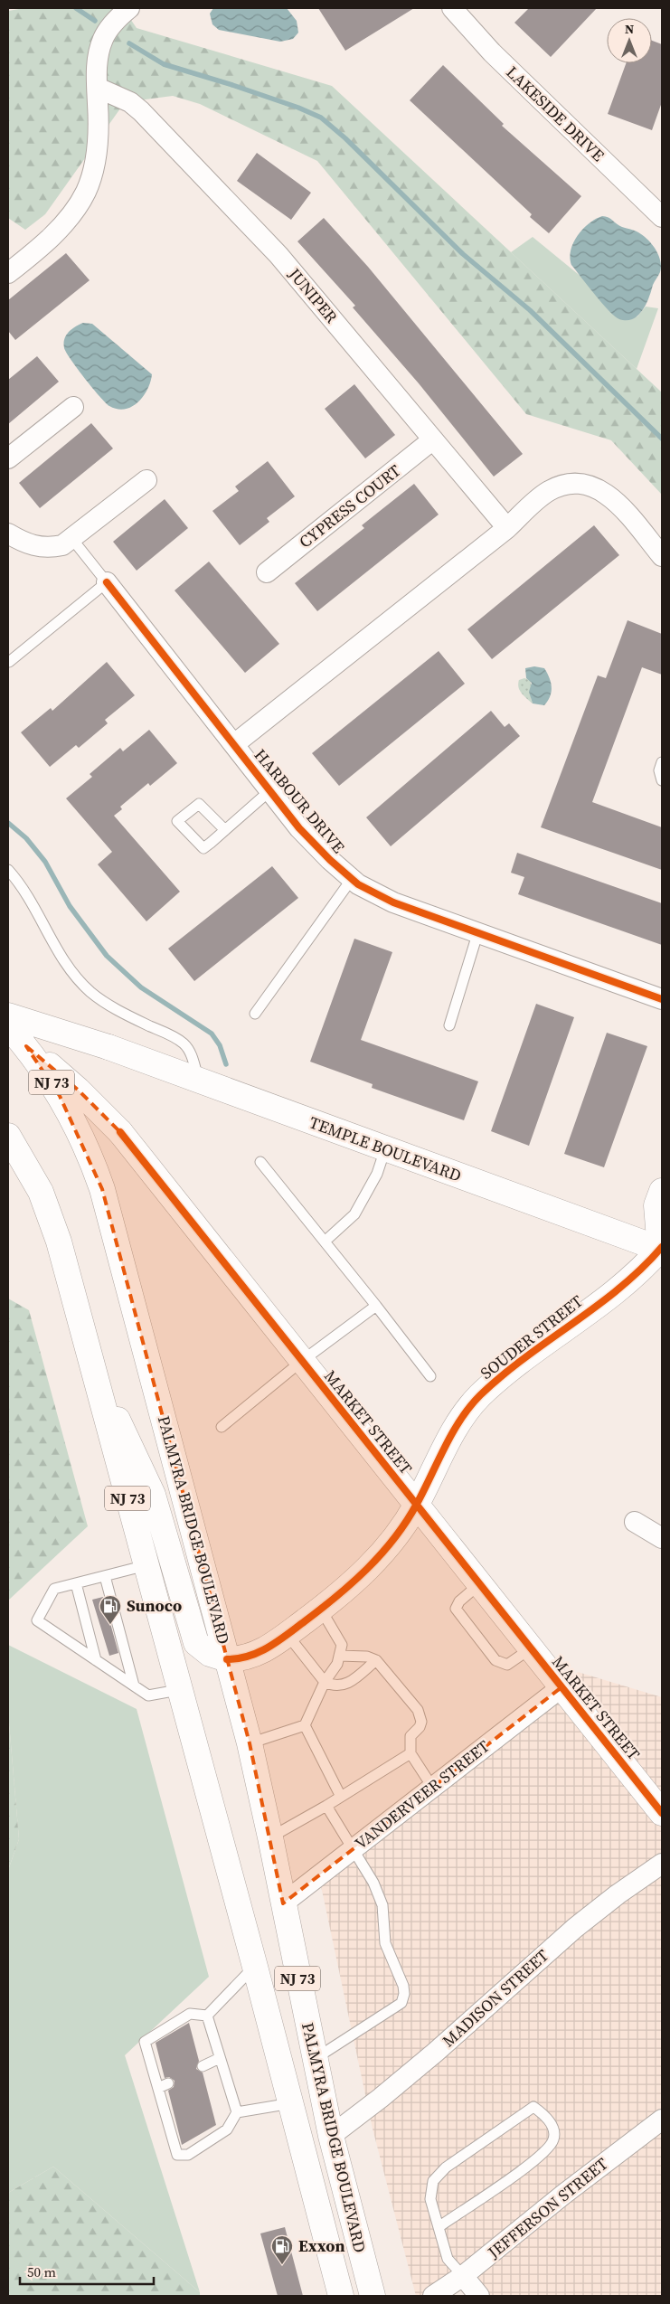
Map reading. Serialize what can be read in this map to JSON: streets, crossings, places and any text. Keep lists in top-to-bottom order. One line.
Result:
{"streets":{"main road":["NJ 73","TEMPLE BOULEVARD","SOUDER STREET","MARKET STREET","PALMYRA BRIDGE BOULEVARD"],"street":["LAKESIDE DRIVE","JUNIPER","CYPRESS COURT","HARBOUR DRIVE","VANDERVEER STREET","MADISON STREET","JEFFERSON STREET"]},"crossings":[["JUNIPER","CYPRESS COURT"],["JUNIPER","HARBOUR DRIVE"],["TEMPLE BOULEVARD","SOUDER STREET"],["SOUDER STREET","MARKET STREET"],["SOUDER STREET","PALMYRA BRIDGE BOULEVARD"],["MARKET STREET","PALMYRA BRIDGE BOULEVARD"],["MARKET STREET","VANDERVEER STREET"],["PALMYRA BRIDGE BOULEVARD","VANDERVEER STREET"],["PALMYRA BRIDGE BOULEVARD","MADISON STREET"]],"places":{"fuel station":["Sunoco","Exxon"]},"scale_bar":"50 m","north":"top"}
